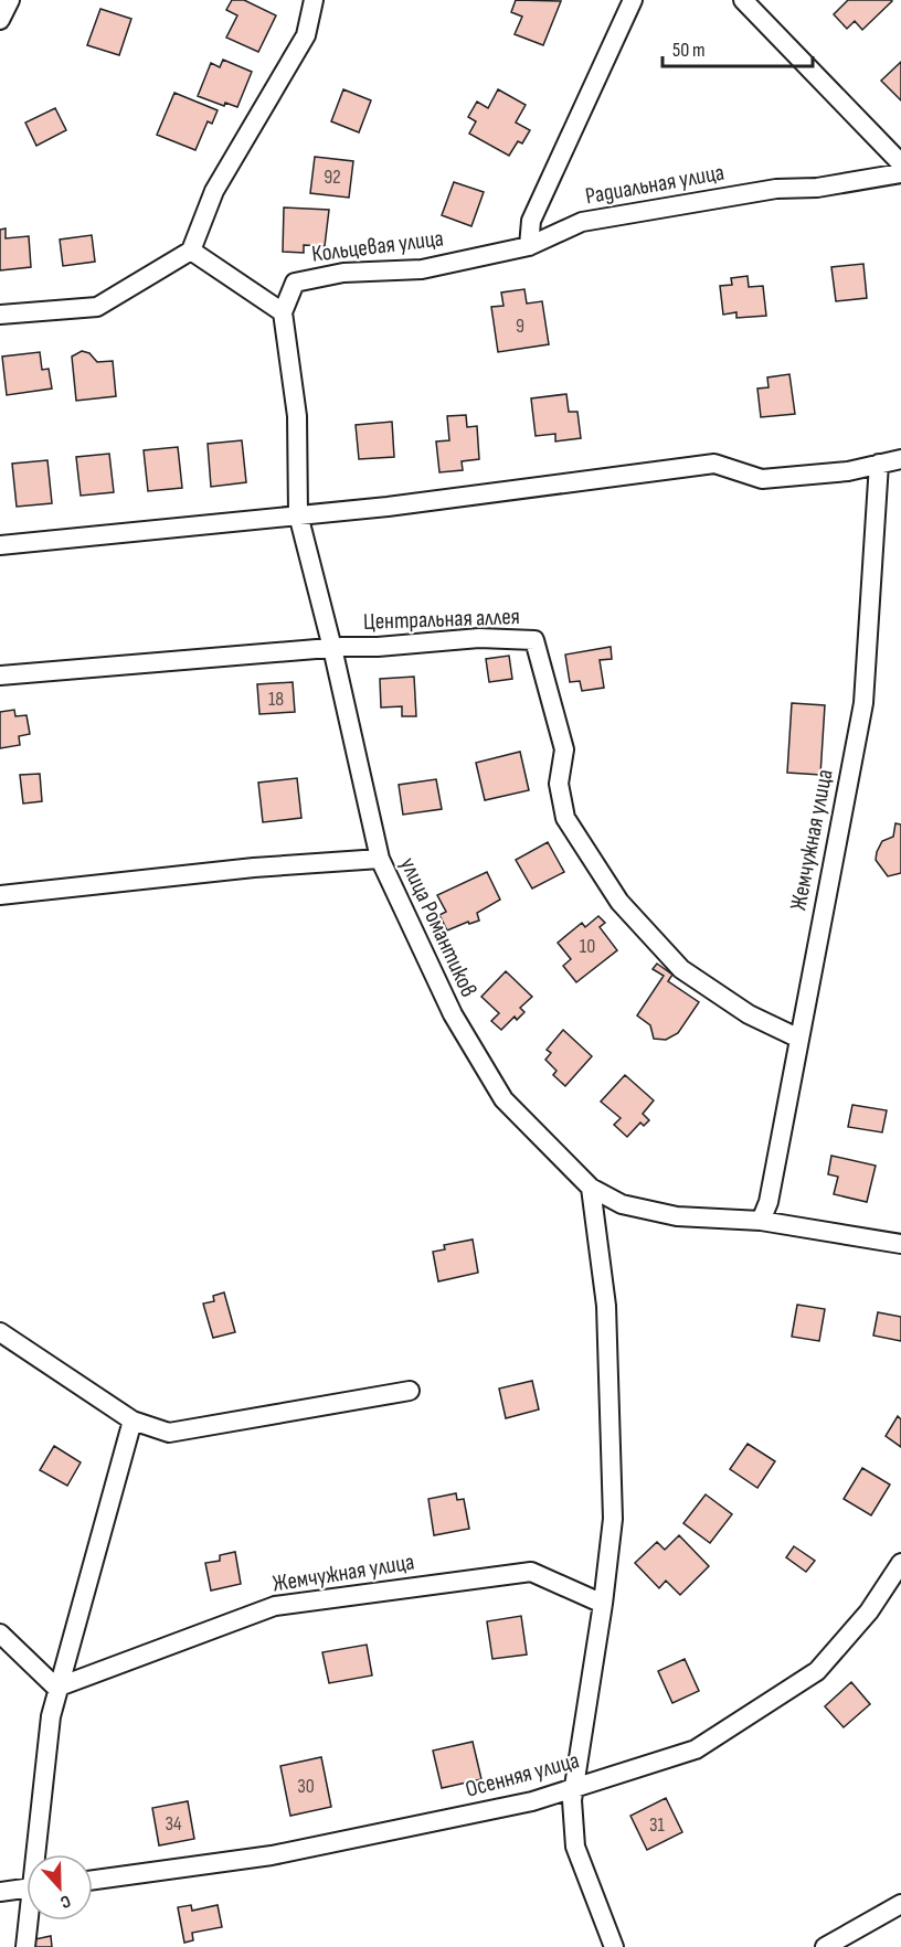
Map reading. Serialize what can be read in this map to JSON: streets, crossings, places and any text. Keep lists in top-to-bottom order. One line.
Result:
{"streets":{"street":["Радиальная улица","Кольцевая улица","Центральная аллея","Жемчужная улица","улица Романтиков","Осенняя улица"]},"crossings":[["Радиальная улица","Кольцевая улица"],["Центральная аллея","Жемчужная улица"],["Жемчужная улица","улица Романтиков"]],"house_numbers":["92","9","18","10","30","34","31"],"scale_bar":"50 m","north":"bottom"}
